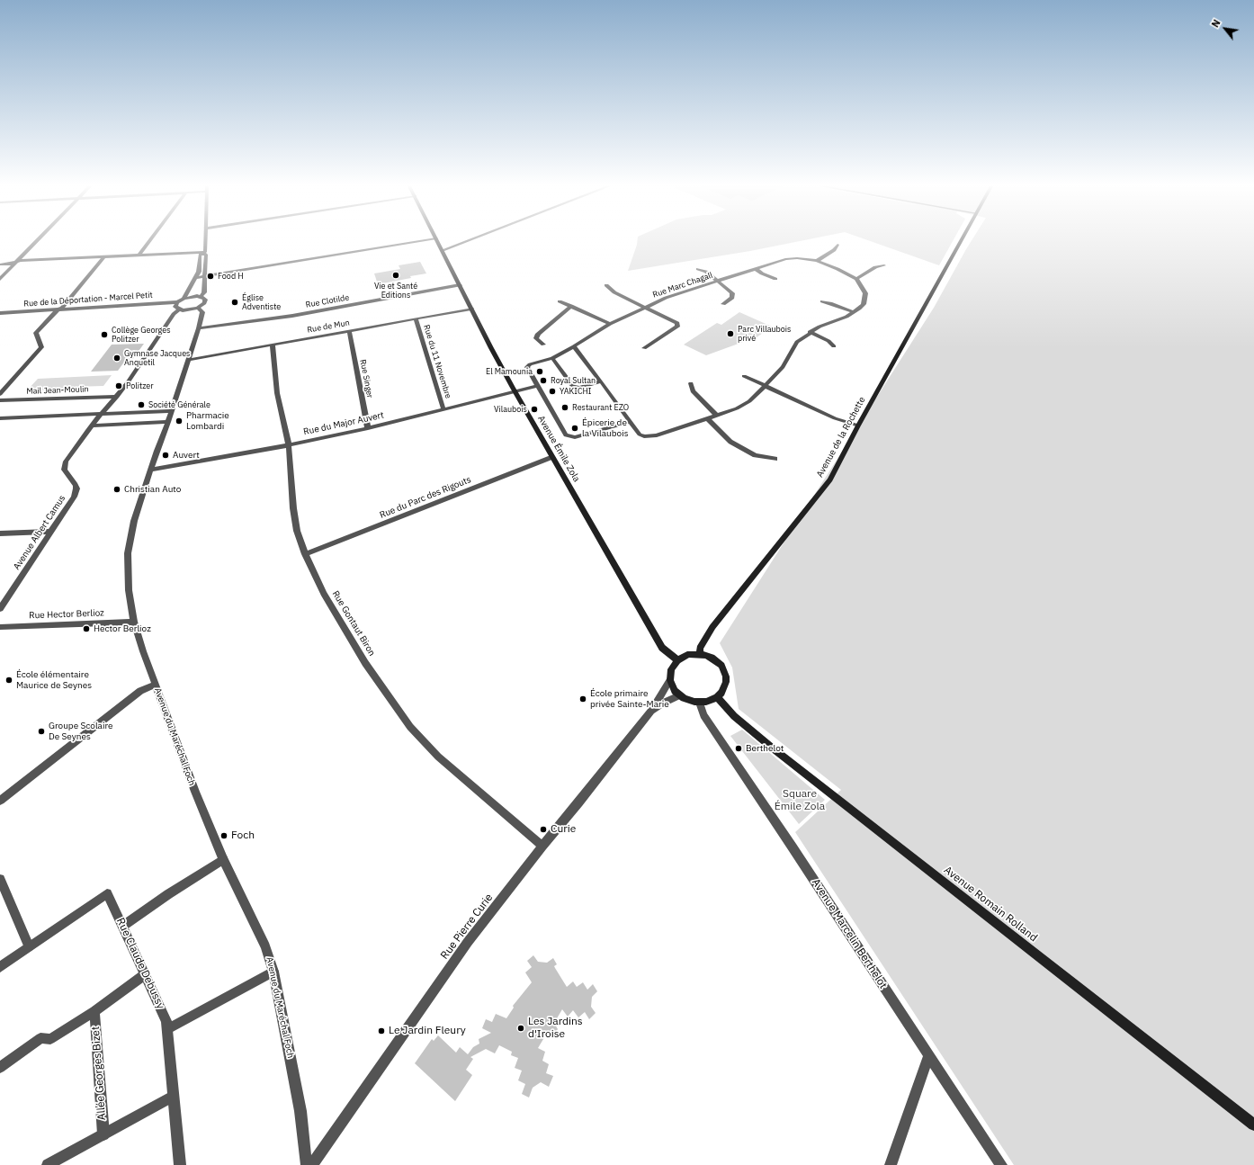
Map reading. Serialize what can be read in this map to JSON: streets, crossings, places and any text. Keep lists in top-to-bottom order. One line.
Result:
{"streets":{"main road":["Avenue de la Rochette","Avenue Émile Zola","Avenue Romain Rolland"],"street":["Rue Marc Chagall","Rue de la Déportation - Marcel Petit","Rue Clotilde","Rue de Mun","Rue du 11 Novembre","Rue Singer","Mail Jean-Moulin","Rue du Major Auvert","Rue du Parc des Rigouts","Avenue Albert Camus","Rue Hector Berlioz","Rue Gontaut Biron","Avenue du Maréchal Foch","Rue Pierre Curie","Avenue Marcelin Berthelot","Rue Claude Debussy","Allée Georges Bizet"]},"crossings":[["Rue Marc Chagall","Rue du Major Auvert"],["Rue Clotilde","Avenue Émile Zola"],["Rue Clotilde","Avenue du Maréchal Foch"],["Rue de Mun","Rue du 11 Novembre"],["Rue de Mun","Rue Singer"],["Rue de Mun","Avenue Émile Zola"],["Rue de Mun","Rue Gontaut Biron"],["Rue de Mun","Avenue du Maréchal Foch"],["Rue du 11 Novembre","Rue du Major Auvert"],["Rue Singer","Rue du Major Auvert"],["Mail Jean-Moulin","Avenue Albert Camus"],["Rue du Major Auvert","Avenue Émile Zola"],["Rue du Major Auvert","Rue Gontaut Biron"],["Rue du Major Auvert","Avenue du Maréchal Foch"],["Avenue de la Rochette","Avenue Émile Zola"],["Avenue de la Rochette","Avenue Romain Rolland"],["Avenue de la Rochette","Rue Pierre Curie"],["Avenue de la Rochette","Avenue Marcelin Berthelot"],["Avenue Émile Zola","Rue du Parc des Rigouts"],["Avenue Émile Zola","Avenue Romain Rolland"],["Avenue Émile Zola","Rue Pierre Curie"],["Avenue Émile Zola","Avenue Marcelin Berthelot"],["Rue du Parc des Rigouts","Rue Gontaut Biron"],["Rue Hector Berlioz","Avenue du Maréchal Foch"],["Rue Gontaut Biron","Rue Pierre Curie"],["Avenue Romain Rolland","Rue Pierre Curie"],["Avenue Romain Rolland","Avenue Marcelin Berthelot"],["Rue Pierre Curie","Avenue Marcelin Berthelot"]],"parks":["Square Émile Zola"],"places":["Vie et Santé Editions","Food H","Église Adventiste","Parc Villaubois privé","Collège Georges Politzer","Gymnase Jacques Anquetil","El Mamounia","Royal Sultan","Politzer","YAKICHI","Société Générale","Restaurant EZO","Vilaubois","Pharmacie Lombardi","Épicerie de la Vilaubois","Auvert","Christian Auto","Hector Berlioz","École élémentaire Maurice de Seynes","École primaire privée Sainte-Marie","Groupe Scolaire De Seynes","Berthelot","Curie","Foch","Les Jardins d'Iroise","Le Jardin Fleury"],"north":"top left"}
